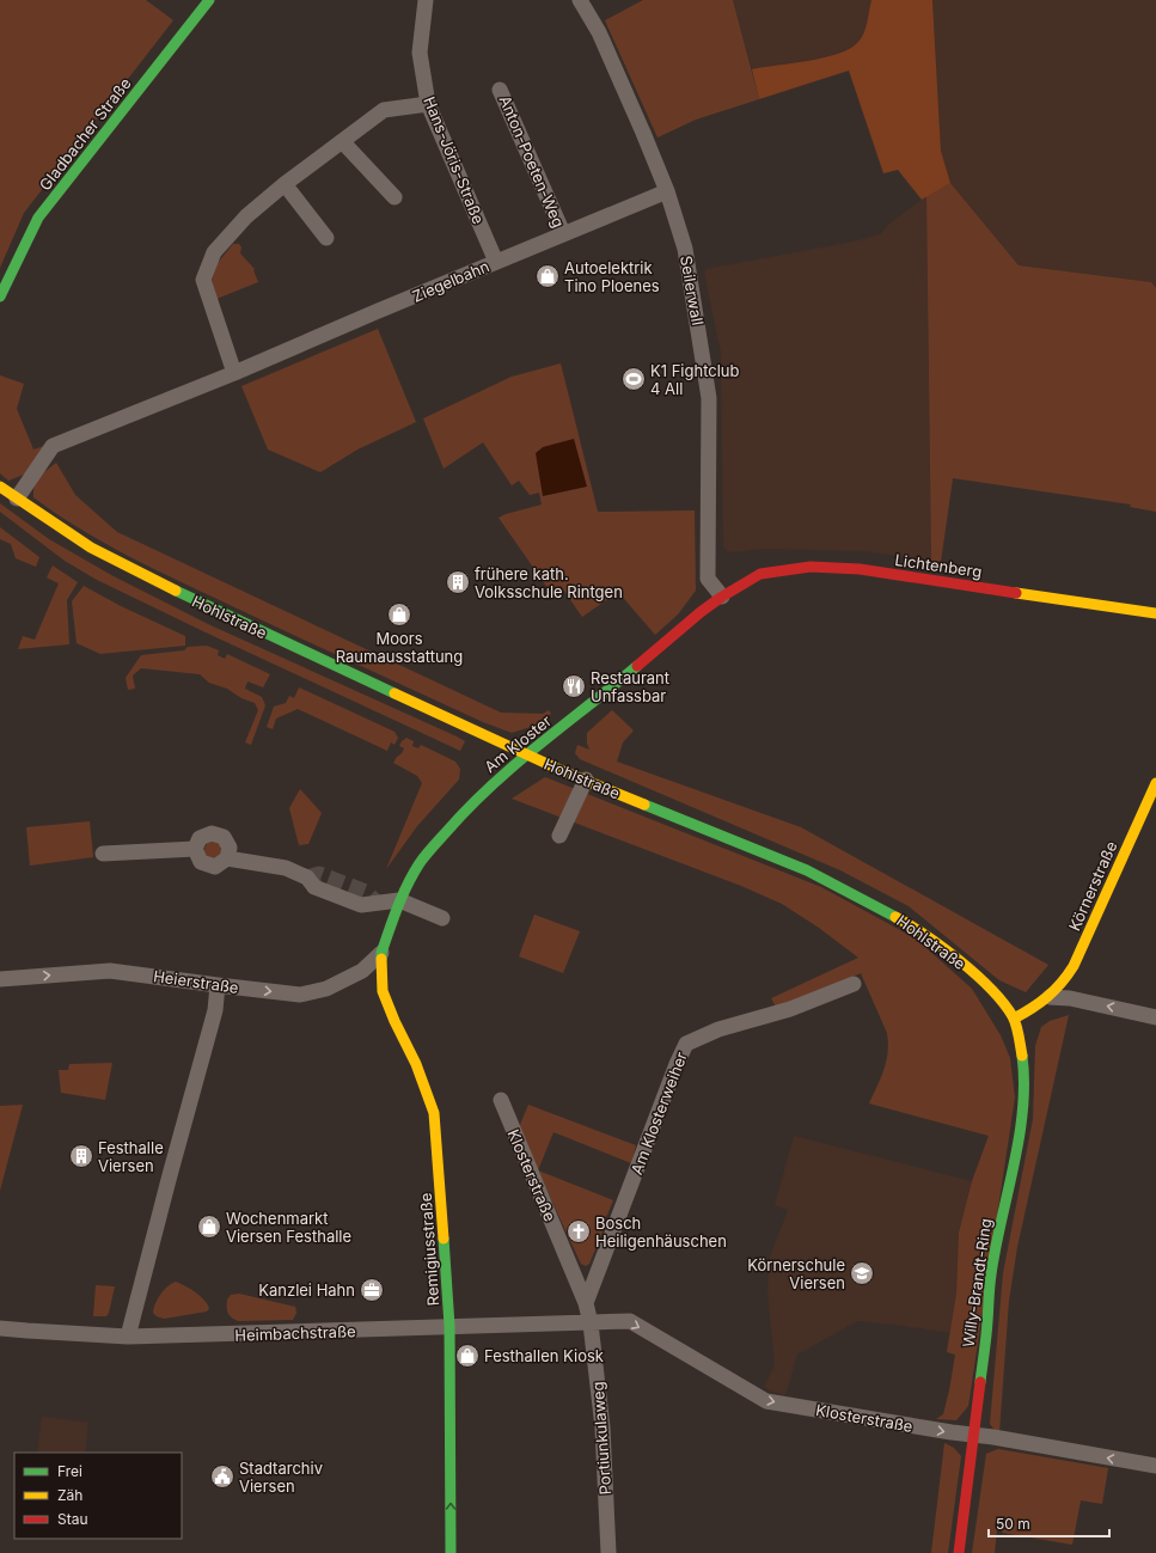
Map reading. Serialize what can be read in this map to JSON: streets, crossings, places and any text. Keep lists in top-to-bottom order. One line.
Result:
{"streets":{"main road":["Gladbacher Straße","Lichtenberg","Hohlstraße","Am Kloster","Körnerstraße","Remigiusstraße","Willy-Brandt-Ring"],"street":["Hans-Jöris-Straße","Anton-Poeten-Weg","Ziegelbahn","Seilerwall","Heierstraße","Am Klosterweiher","Klosterstraße","Heimbachstraße","Portiunkulaweg"]},"crossings":[["Hans-Jöris-Straße","Ziegelbahn"],["Anton-Poeten-Weg","Ziegelbahn"],["Ziegelbahn","Seilerwall"],["Ziegelbahn","Hohlstraße"],["Seilerwall","Lichtenberg"],["Seilerwall","Am Kloster"],["Lichtenberg","Am Kloster"],["Hohlstraße","Am Kloster"],["Hohlstraße","Willy-Brandt-Ring"],["Am Kloster","Heierstraße"],["Am Kloster","Remigiusstraße"],["Heierstraße","Remigiusstraße"],["Am Klosterweiher","Klosterstraße"],["Klosterstraße","Willy-Brandt-Ring"],["Klosterstraße","Heimbachstraße"],["Klosterstraße","Portiunkulaweg"],["Remigiusstraße","Heimbachstraße"],["Heimbachstraße","Portiunkulaweg"]],"one_way":["Remigiusstraße"],"places":{"shop":["Autoelektrik Tino Ploenes","Moors Raumausstattung","Wochenmarkt Viersen Festhalle","Festhallen Kiosk"],"sports":["K1 Fightclub 4 All"],"building":["frühere kath. Volksschule Rintgen","Festhalle Viersen"],"restaurant":["Restaurant Unfassbar"],"church":["Bosch Heiligenhäuschen"],"school or university":["Körnerschule Viersen"],"office":["Kanzlei Hahn"],"public building":["Stadtarchiv Viersen"]},"legend":["Frei","Zäh","Stau"],"scale_bar":"50 m"}
